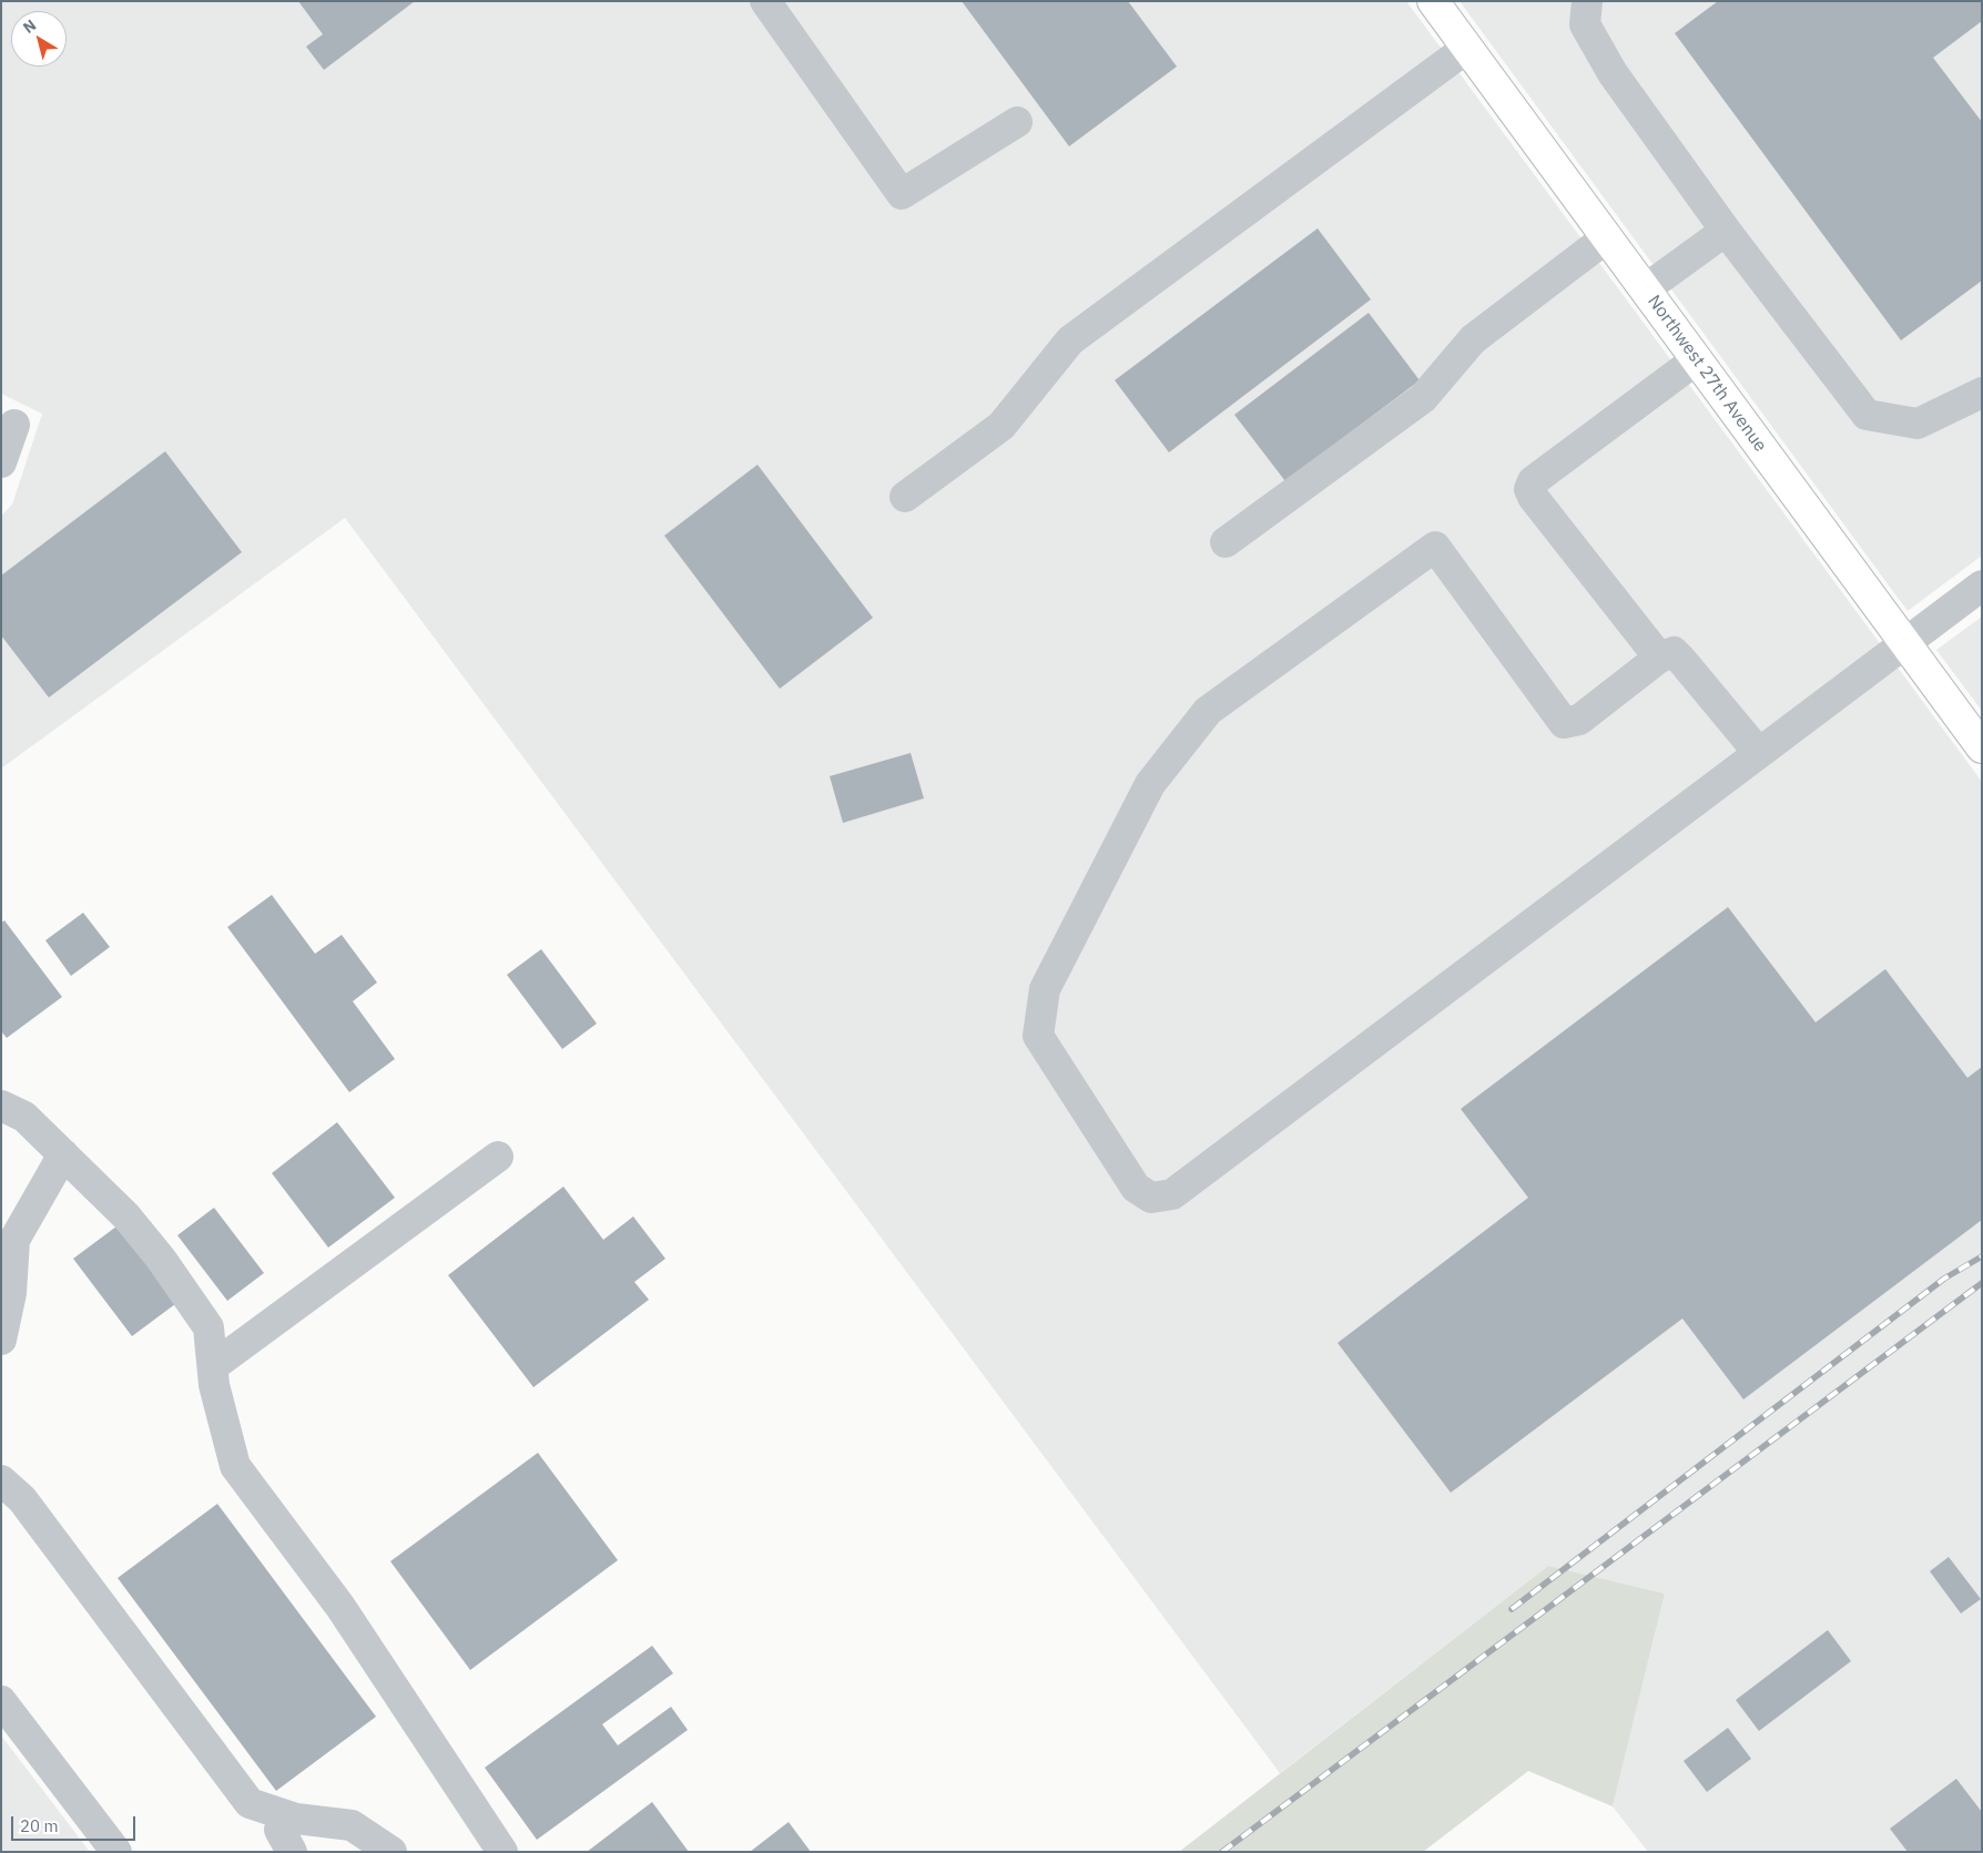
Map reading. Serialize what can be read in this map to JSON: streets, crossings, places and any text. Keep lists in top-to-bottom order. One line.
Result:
{"streets":{"main road":["Northwest 27th Avenue"]},"scale_bar":"20 m","north":"top left"}
